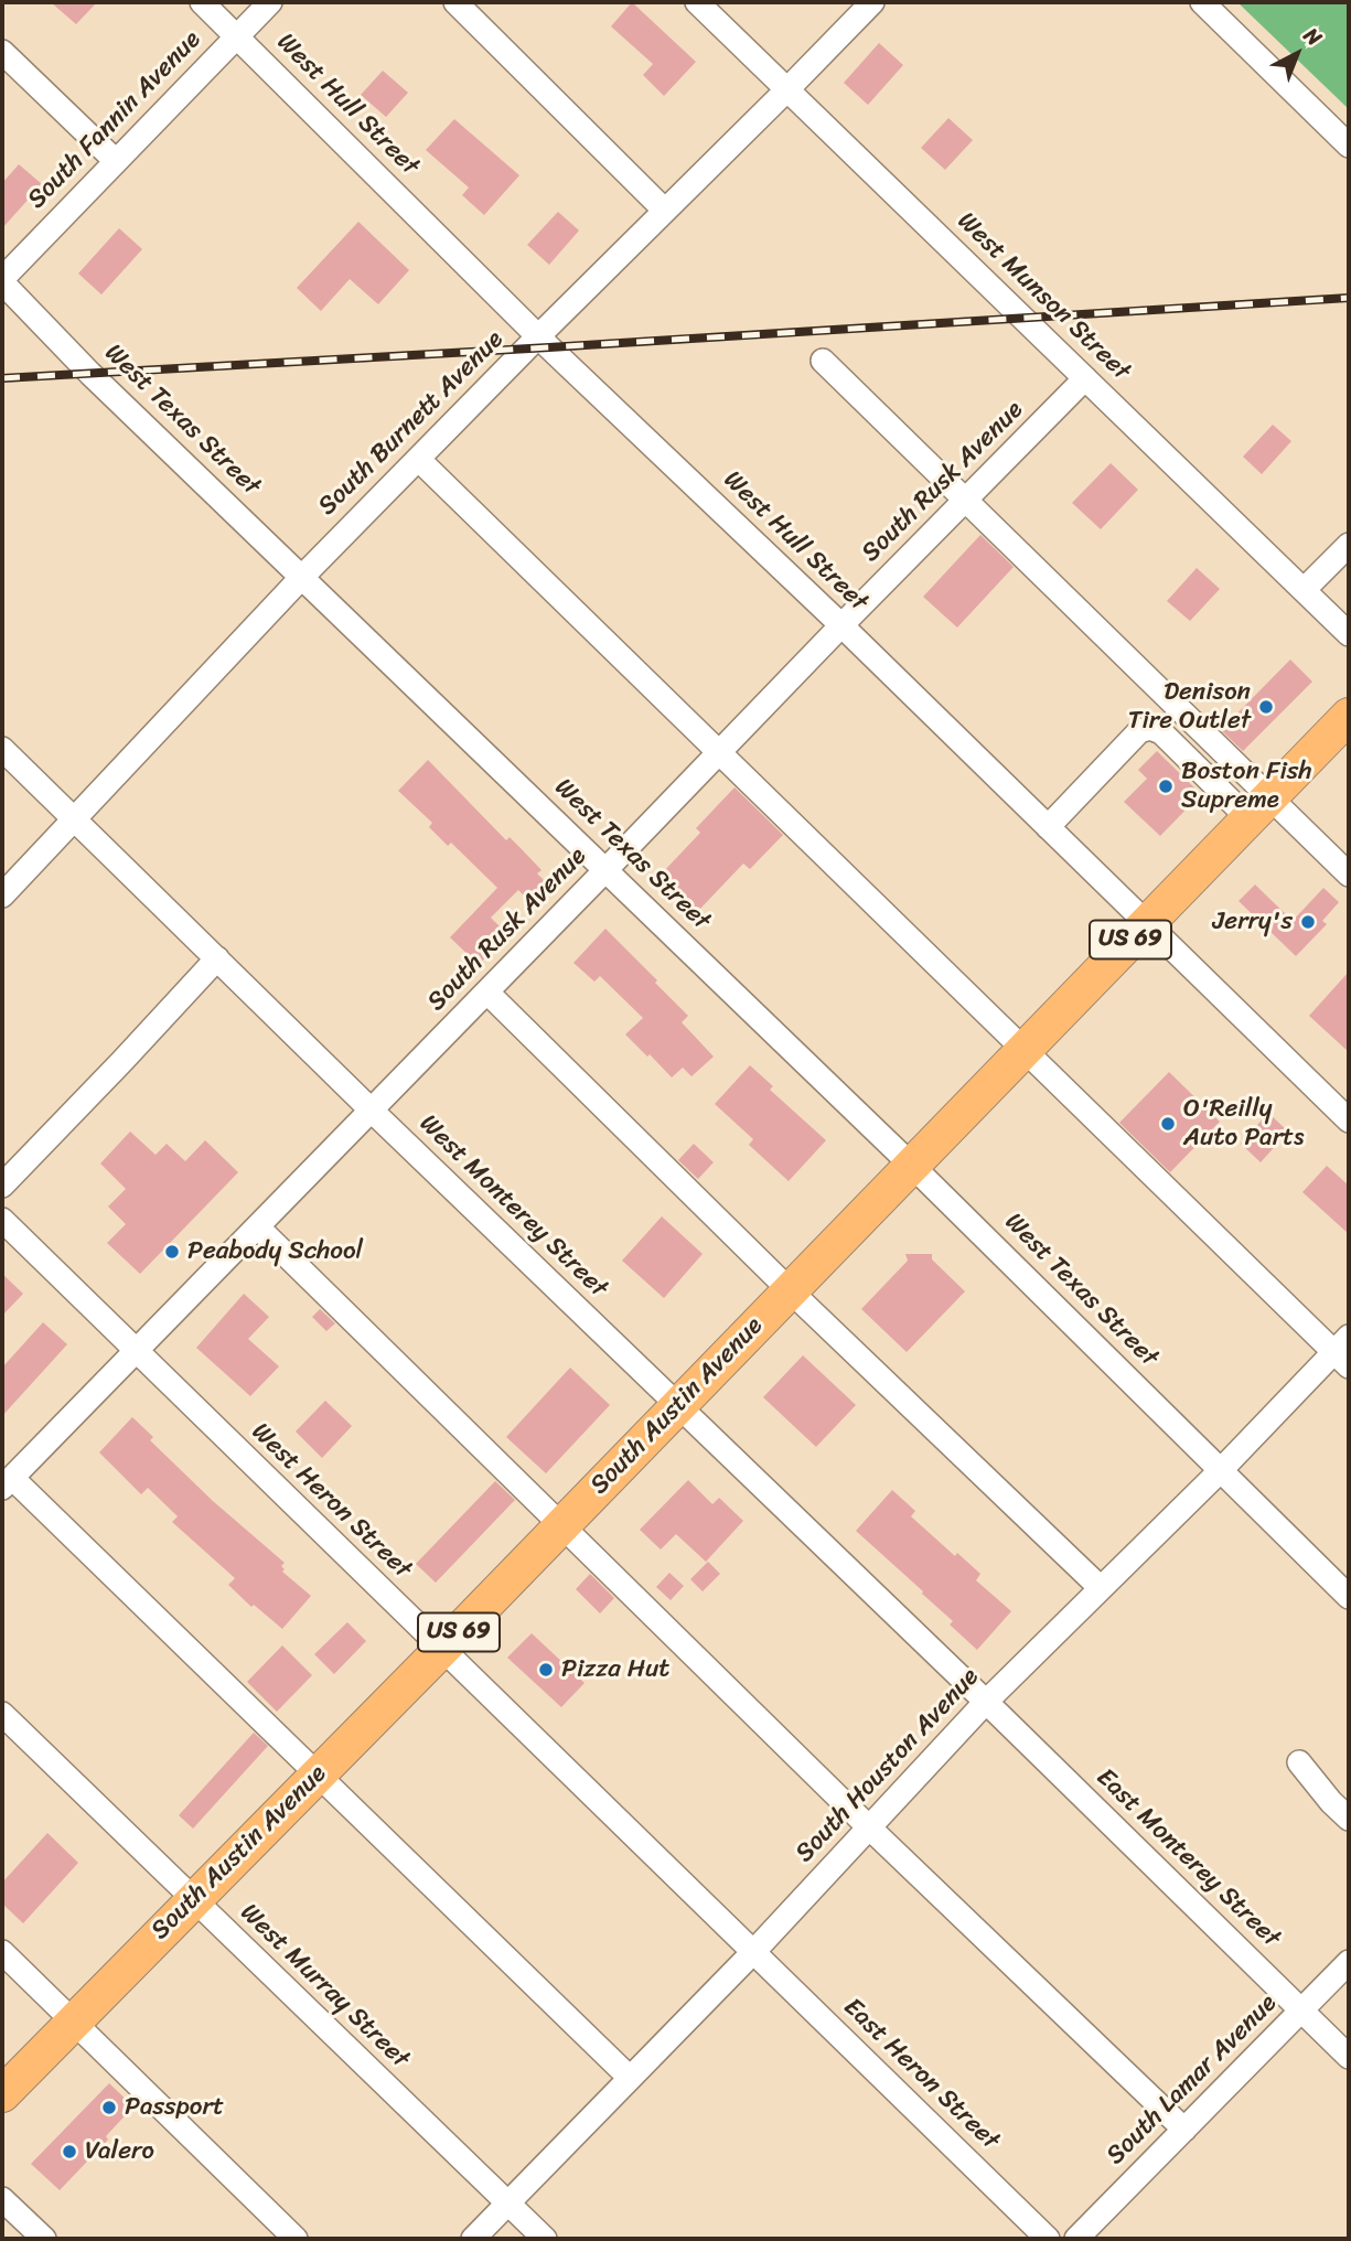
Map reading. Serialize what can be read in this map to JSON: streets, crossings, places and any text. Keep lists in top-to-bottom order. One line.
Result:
{"streets":{"highway":["US 69","South Austin Avenue"],"street":["West Hull Street","South Fannin Avenue","West Munson Street","West Texas Street","South Burnett Avenue","South Rusk Avenue","West Monterey Street","West Heron Street","South Houston Avenue","East Monterey Street","West Murray Street","East Heron Street","South Lamar Avenue"]},"crossings":[["West Hull Street","South Fannin Avenue"],["West Hull Street","South Burnett Avenue"],["West Hull Street","South Rusk Avenue"],["West Hull Street","South Austin Avenue"],["South Fannin Avenue","West Texas Street"],["West Munson Street","South Burnett Avenue"],["West Munson Street","South Rusk Avenue"],["West Texas Street","South Burnett Avenue"],["West Texas Street","South Rusk Avenue"],["West Texas Street","South Austin Avenue"],["West Texas Street","South Houston Avenue"],["South Burnett Avenue","West Monterey Street"],["South Rusk Avenue","West Monterey Street"],["South Rusk Avenue","West Heron Street"],["West Monterey Street","South Austin Avenue"],["West Monterey Street","South Houston Avenue"],["West Monterey Street","East Monterey Street"],["South Austin Avenue","West Heron Street"],["South Austin Avenue","West Murray Street"],["West Heron Street","South Houston Avenue"],["West Heron Street","East Heron Street"],["South Houston Avenue","East Monterey Street"],["South Houston Avenue","West Murray Street"],["South Houston Avenue","East Heron Street"],["East Monterey Street","South Lamar Avenue"]],"places":["Denison Tire Outlet","Boston Fish Supreme","Jerry's","O'Reilly Auto Parts","Peabody School","Pizza Hut","Passport","Valero"],"north":"top right"}
